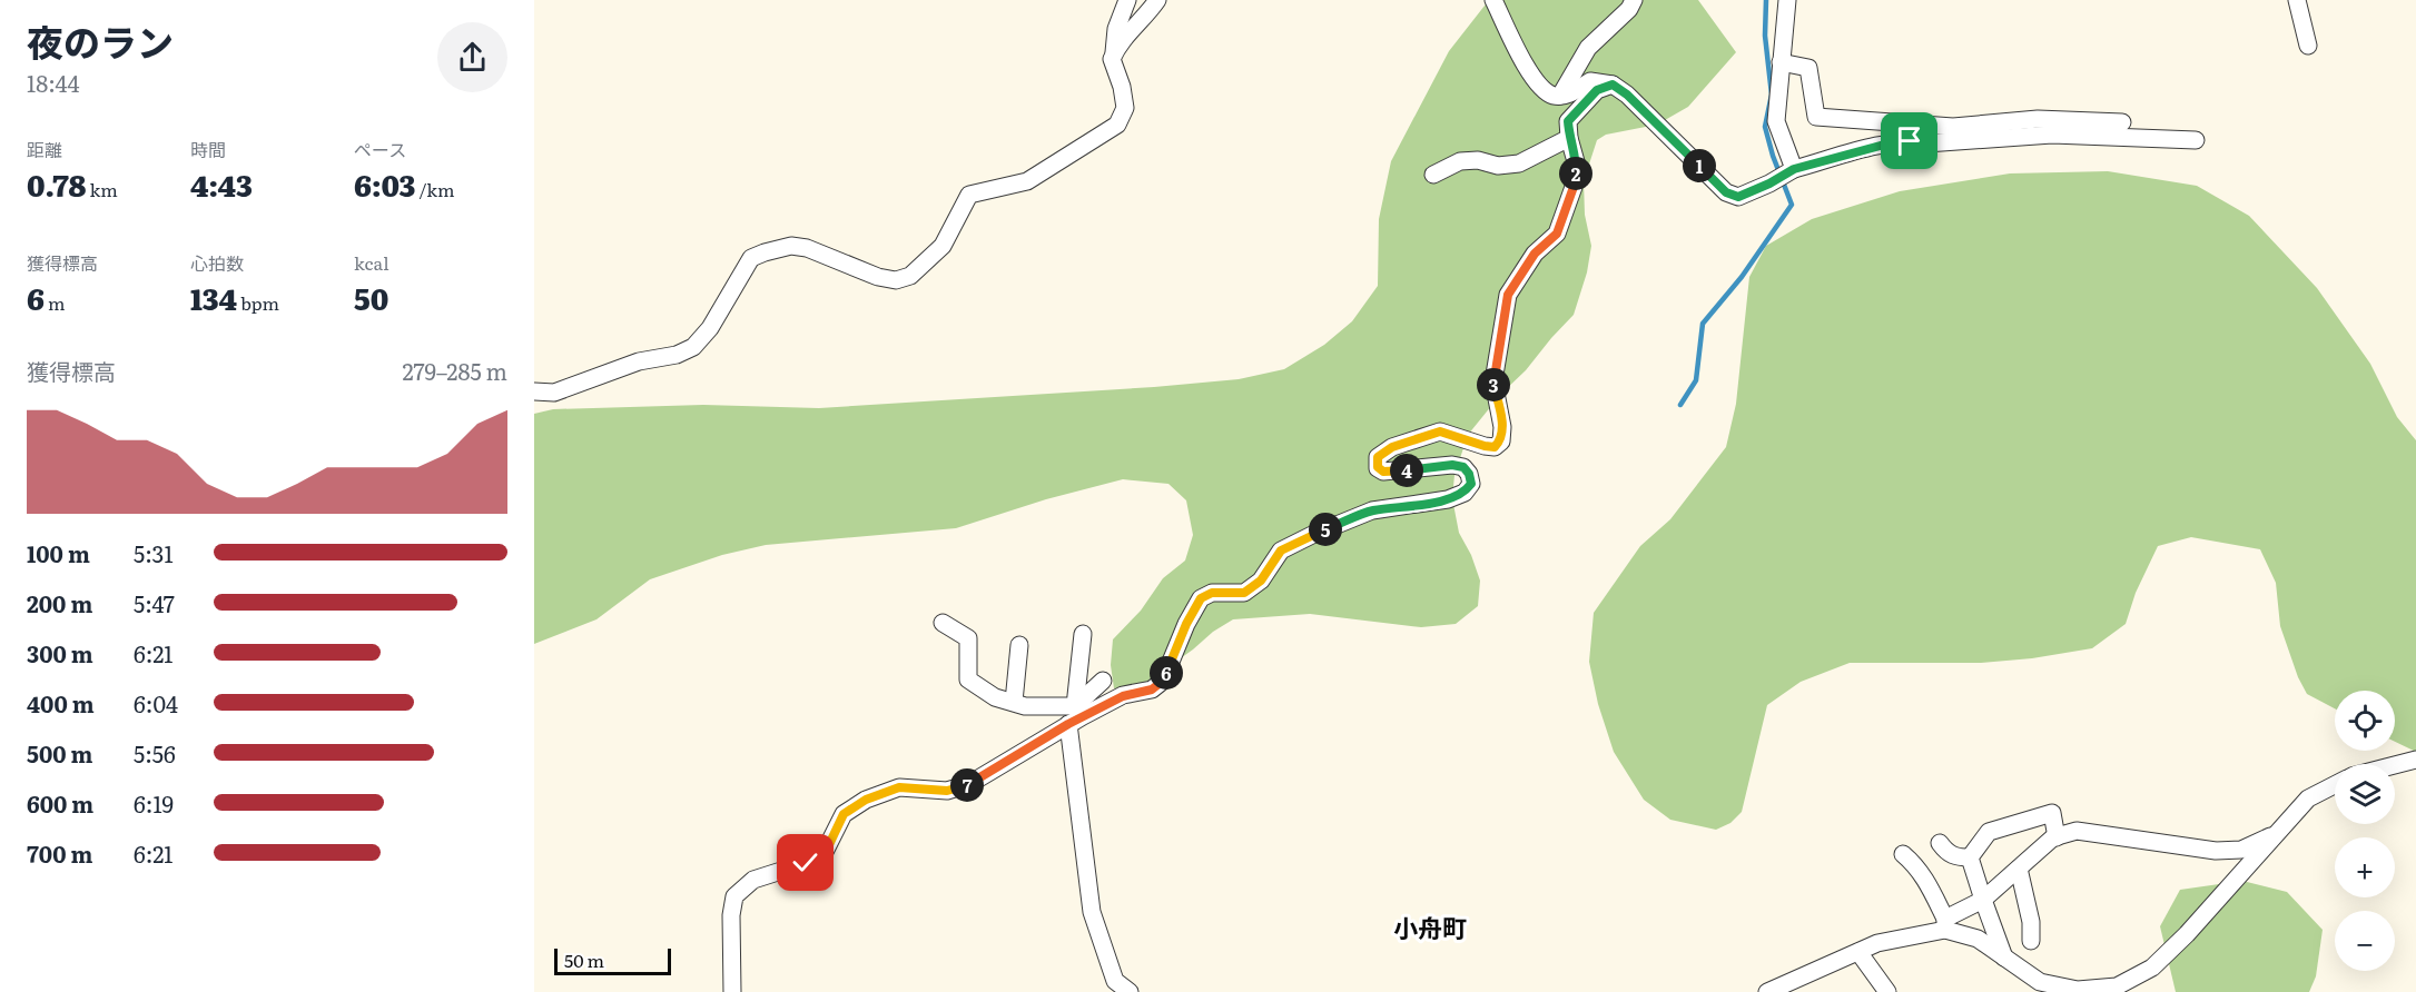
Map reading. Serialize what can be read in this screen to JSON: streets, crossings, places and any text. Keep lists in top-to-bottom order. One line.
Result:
{"districts":["小舟町"],"scale_bar":"50 m","page":{"heading":["夜のラン","18:44"],"stats":[["距離","0.78 km"],["時間","4:43"],["ペース","6:03 /km"],["獲得標高","6 m"],["心拍数","134 bpm"],["kcal","50"]],"pins":["1","2","3","4","5","6","7"],"chart":["獲得標高","279–285 m"],"list":[{"name":"100 m","note":"5:31"},{"name":"200 m","note":"5:47"},{"name":"300 m","note":"6:21"},{"name":"400 m","note":"6:04"},{"name":"500 m","note":"5:56"},{"name":"600 m","note":"6:19"},{"name":"700 m","note":"6:21"}],"map_buttons":["+","−"],"scale":"50 m"}}
